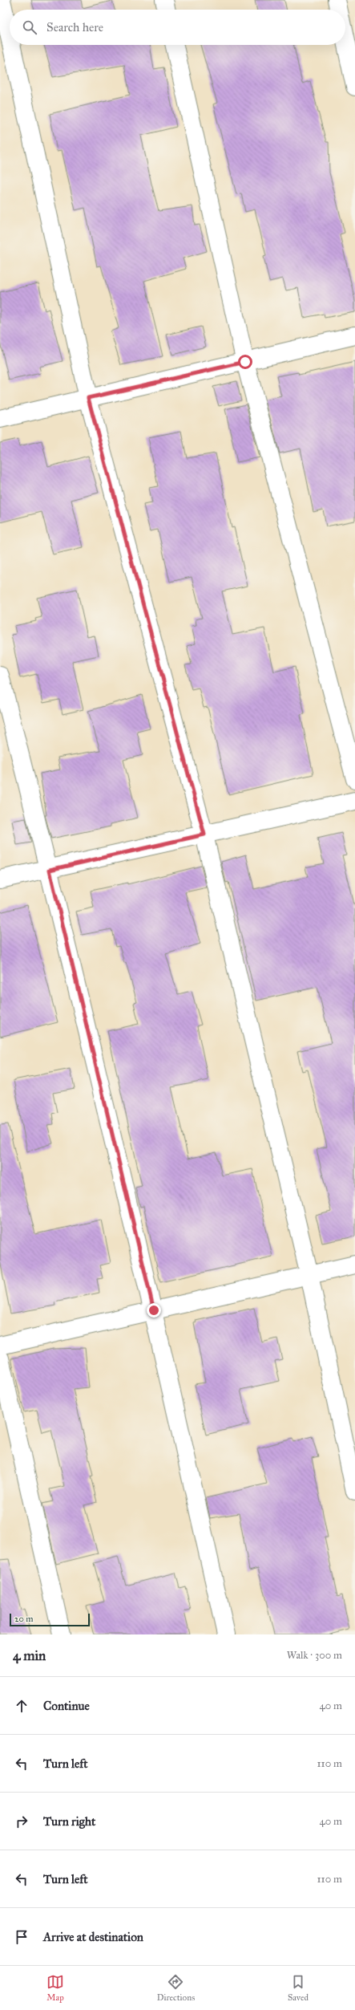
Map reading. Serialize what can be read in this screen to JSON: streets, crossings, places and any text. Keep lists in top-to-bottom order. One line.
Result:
{"scale_bar":"20 m","page":{"search":"Search here","scale":"20 m","heading":["4 min","Walk · 300 m"],"list":[["Continue","40 m"],["Turn left","110 m"],["Turn right","40 m"],["Turn left","110 m"],"Arrive at destination"],"nav":["Map","Directions","Saved"]}}
